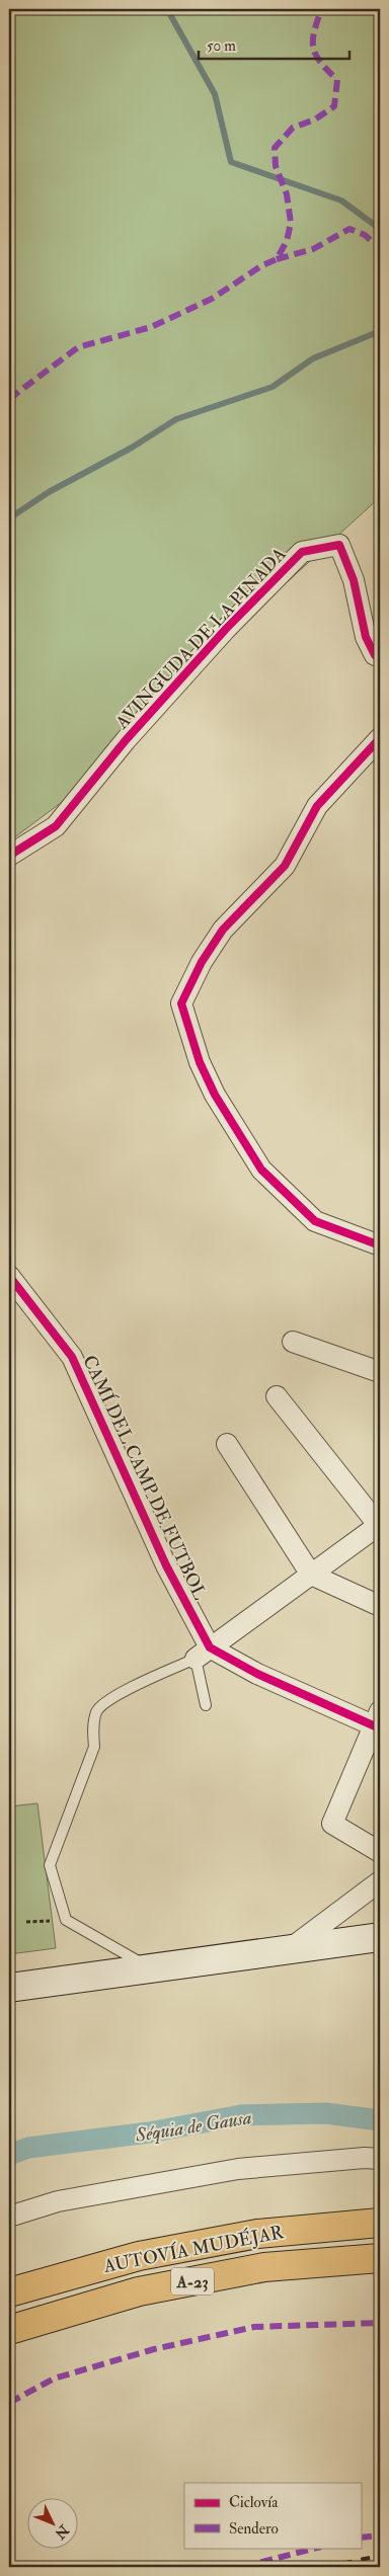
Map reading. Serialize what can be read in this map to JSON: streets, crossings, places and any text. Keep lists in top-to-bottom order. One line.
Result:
{"streets":{"highway":["AUTOVÍA MUDÉJAR","A-23"],"street":["AVINGUDA DE LA PINADA","CAMÍ DEL CAMP DE FUTBOL"]},"water":["Séquia de Gausa"],"legend":["Ciclovía","Sendero"],"scale_bar":"50 m","north":"bottom right"}
